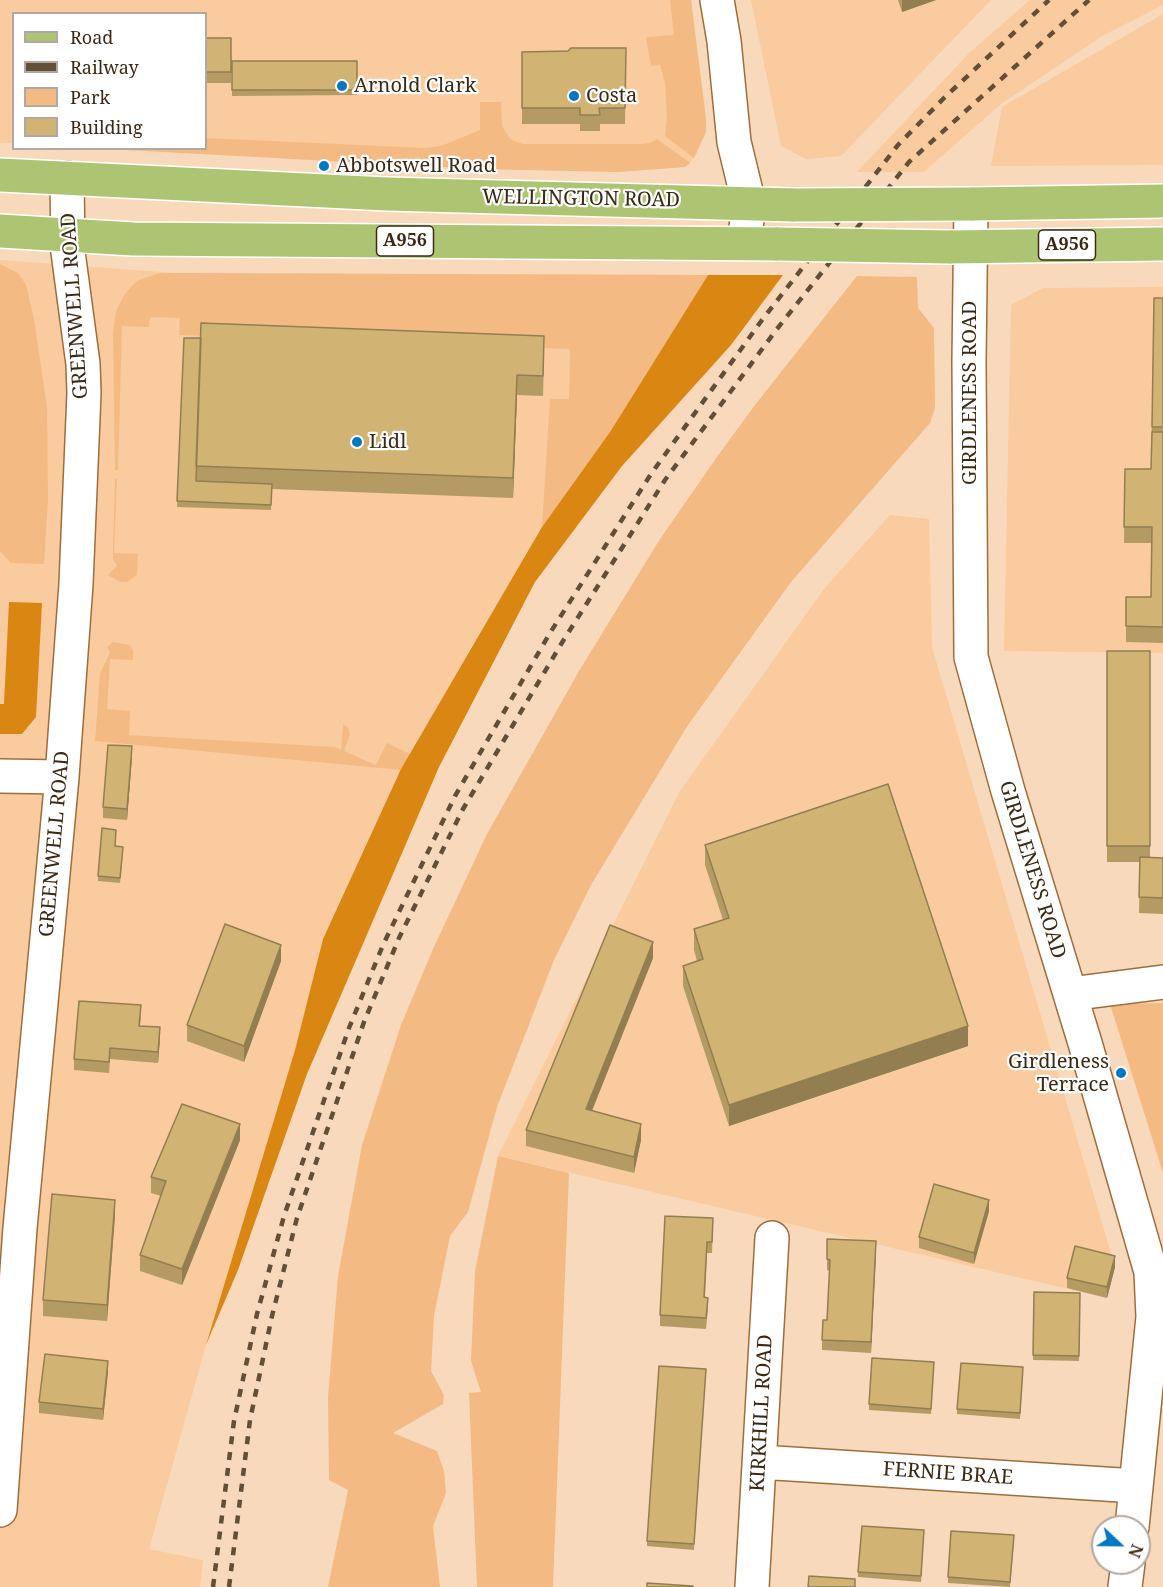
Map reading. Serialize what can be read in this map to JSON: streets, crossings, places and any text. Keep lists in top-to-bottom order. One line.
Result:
{"streets":{"main road":["WELLINGTON ROAD","A956"],"street":["GREENWELL ROAD","GIRDLENESS ROAD","KIRKHILL ROAD","FERNIE BRAE"]},"crossings":[["WELLINGTON ROAD","GREENWELL ROAD"],["WELLINGTON ROAD","GIRDLENESS ROAD"],["A956","GREENWELL ROAD"],["A956","GIRDLENESS ROAD"],["GIRDLENESS ROAD","FERNIE BRAE"],["KIRKHILL ROAD","FERNIE BRAE"]],"places":["Arnold Clark","Costa","Abbotswell Road","Lidl","Girdleness Terrace"],"legend":["Road","Railway","Park","Building"],"north":"right"}
